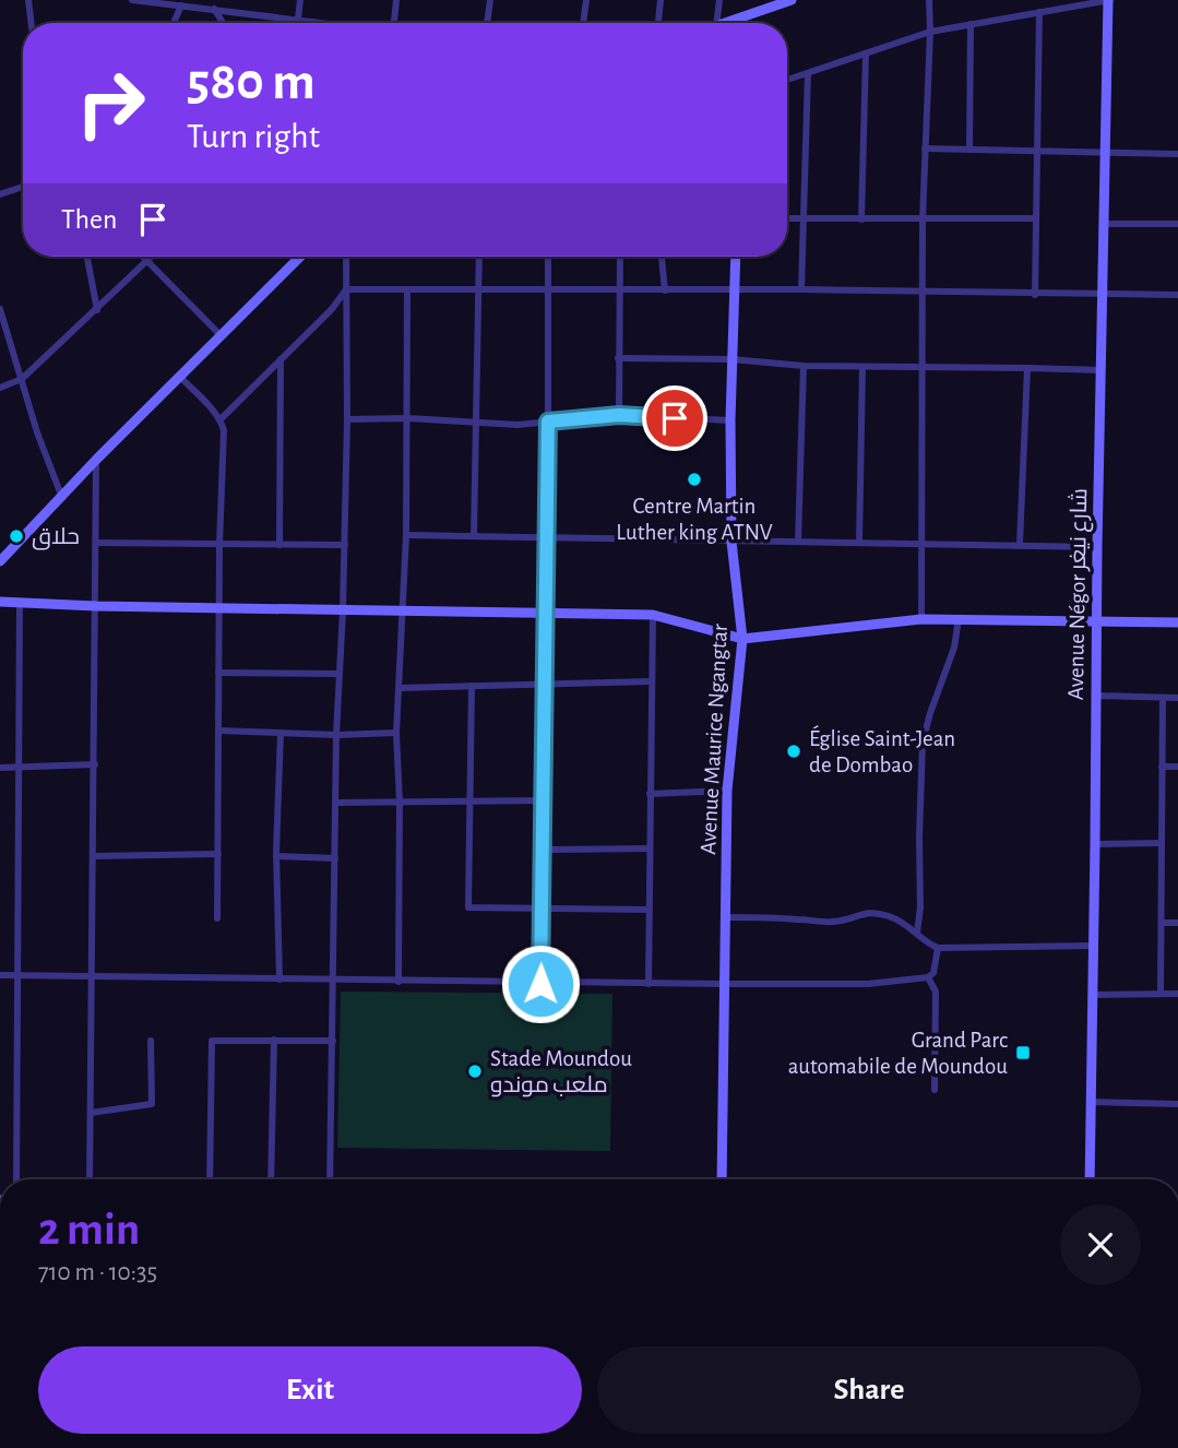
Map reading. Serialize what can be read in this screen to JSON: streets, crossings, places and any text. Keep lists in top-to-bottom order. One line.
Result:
{"streets":{"street":["Avenue Négor شارع نيغر","Avenue Maurice Ngangtar"]},"places":{"other":["Centre Martin Luther king ATNV","حلاق","Église Saint-Jean de Dombao","Stade Moundou ملعب موندو"],"transit":["Grand Parc automabile de Moundou"]},"page":{"turn":["580 m","Turn right"],"then":"Then","heading":["2 min","710 m · 10:35"],"buttons":["Exit","Share"]}}
